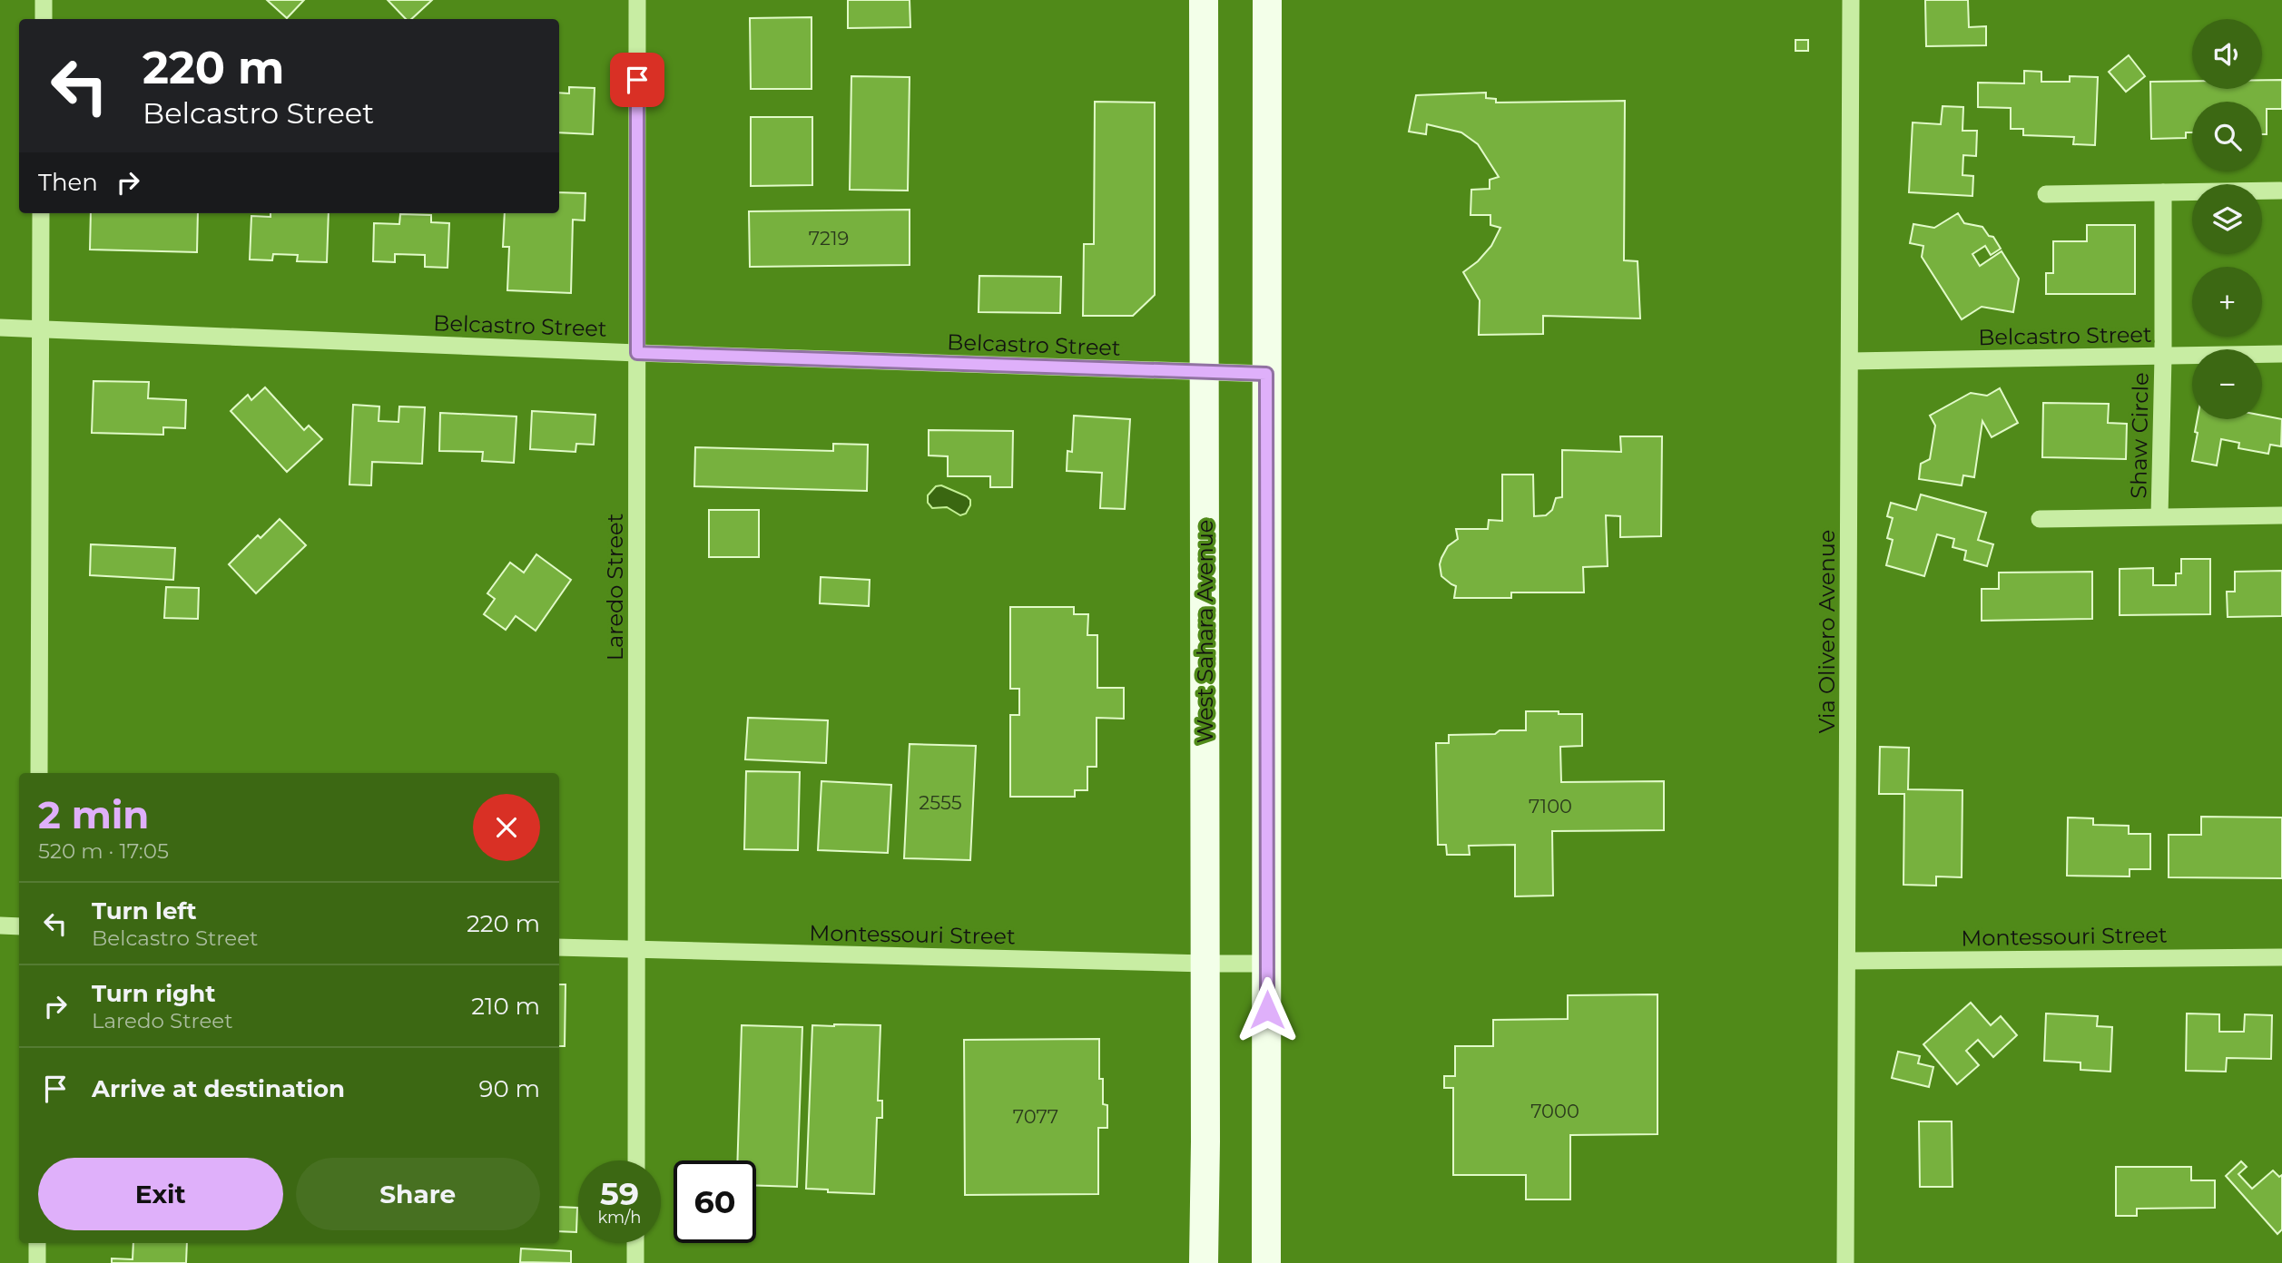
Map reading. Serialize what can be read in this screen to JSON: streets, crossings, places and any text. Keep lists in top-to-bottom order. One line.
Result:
{"streets":{"main road":["West Sahara Avenue"],"street":["Belcastro Street","Shaw Circle","Laredo Street","Via Olivero Avenue","Montessouri Street"]},"crossings":[["Belcastro Street","Shaw Circle"],["Belcastro Street","Laredo Street"],["Belcastro Street","West Sahara Avenue"],["Belcastro Street","Via Olivero Avenue"],["Laredo Street","Montessouri Street"],["West Sahara Avenue","Montessouri Street"],["Via Olivero Avenue","Montessouri Street"]],"house_numbers":["7219","2555","7100","7000","7077"],"page":{"map_buttons":["+","−"],"turn":["220 m","Belcastro Street"],"then":"Then","heading":["2 min","520 m · 17:05"],"list":[{"name":"Turn left","note":"Belcastro Street","value":"220 m"},{"name":"Turn right","note":"Laredo Street","value":"210 m"},{"name":"Arrive at destination","value":"90 m"}],"buttons":["Exit","Share"],"speed":"59 km/h","limit":"60"}}
